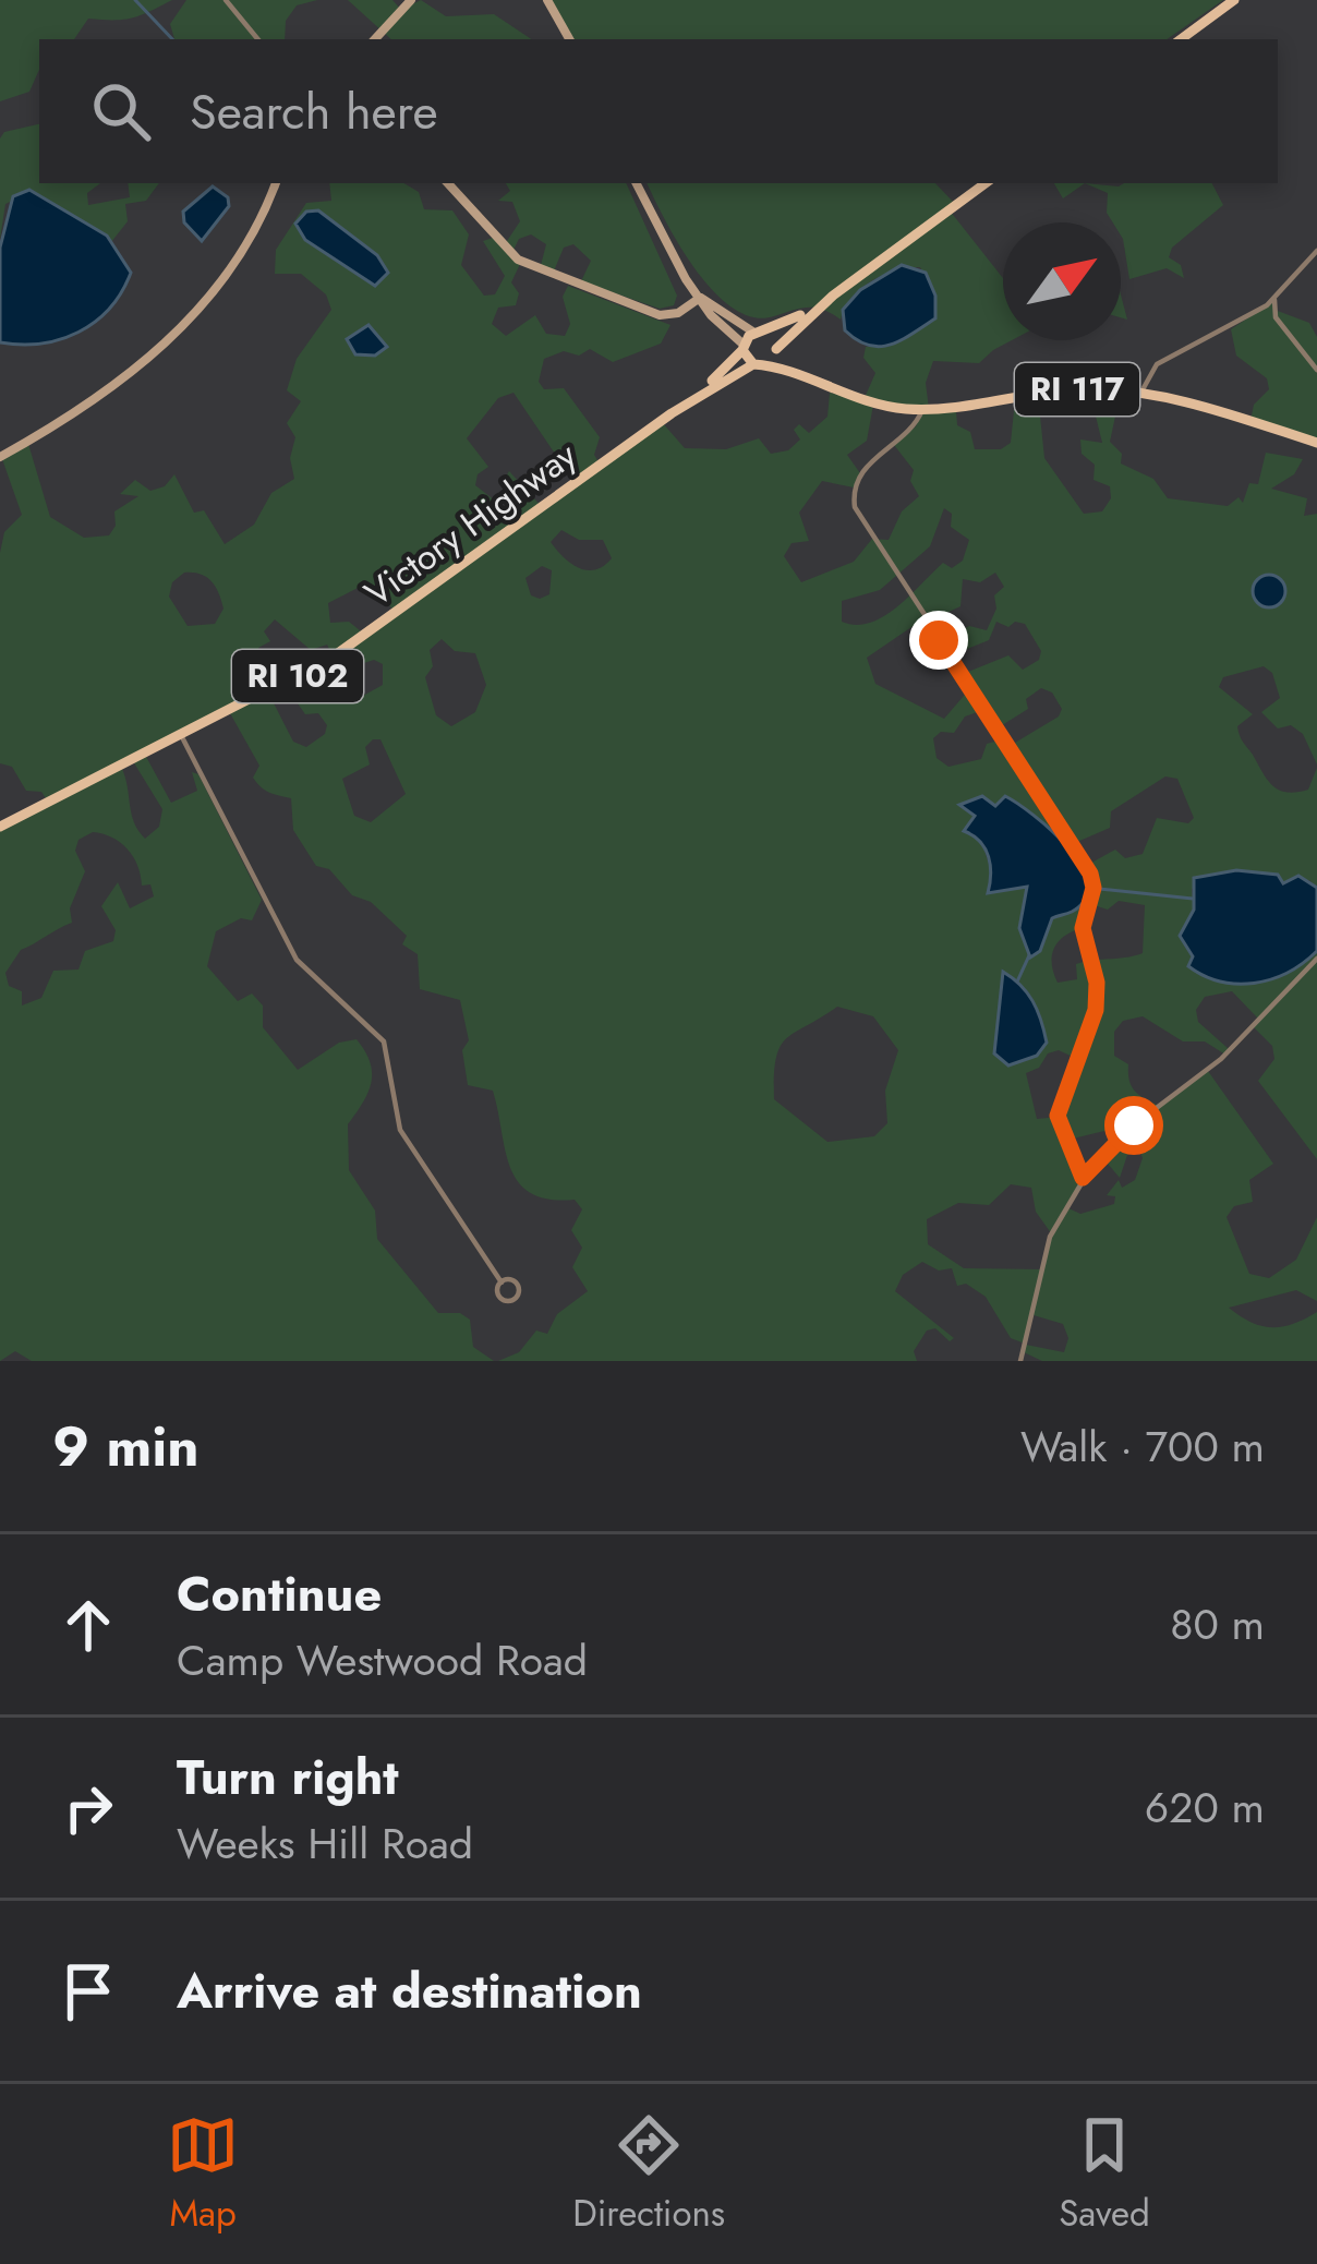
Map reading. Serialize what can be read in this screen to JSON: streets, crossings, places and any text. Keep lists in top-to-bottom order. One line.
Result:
{"streets":{"main road":["RI 117","Victory Highway","RI 102"]},"north":"top right","page":{"search":"Search here","heading":["9 min","Walk · 700 m"],"list":[["Continue","Camp Westwood Road","80 m"],["Turn right","Weeks Hill Road","620 m"],"Arrive at destination"],"nav":["Map","Directions","Saved"]}}
